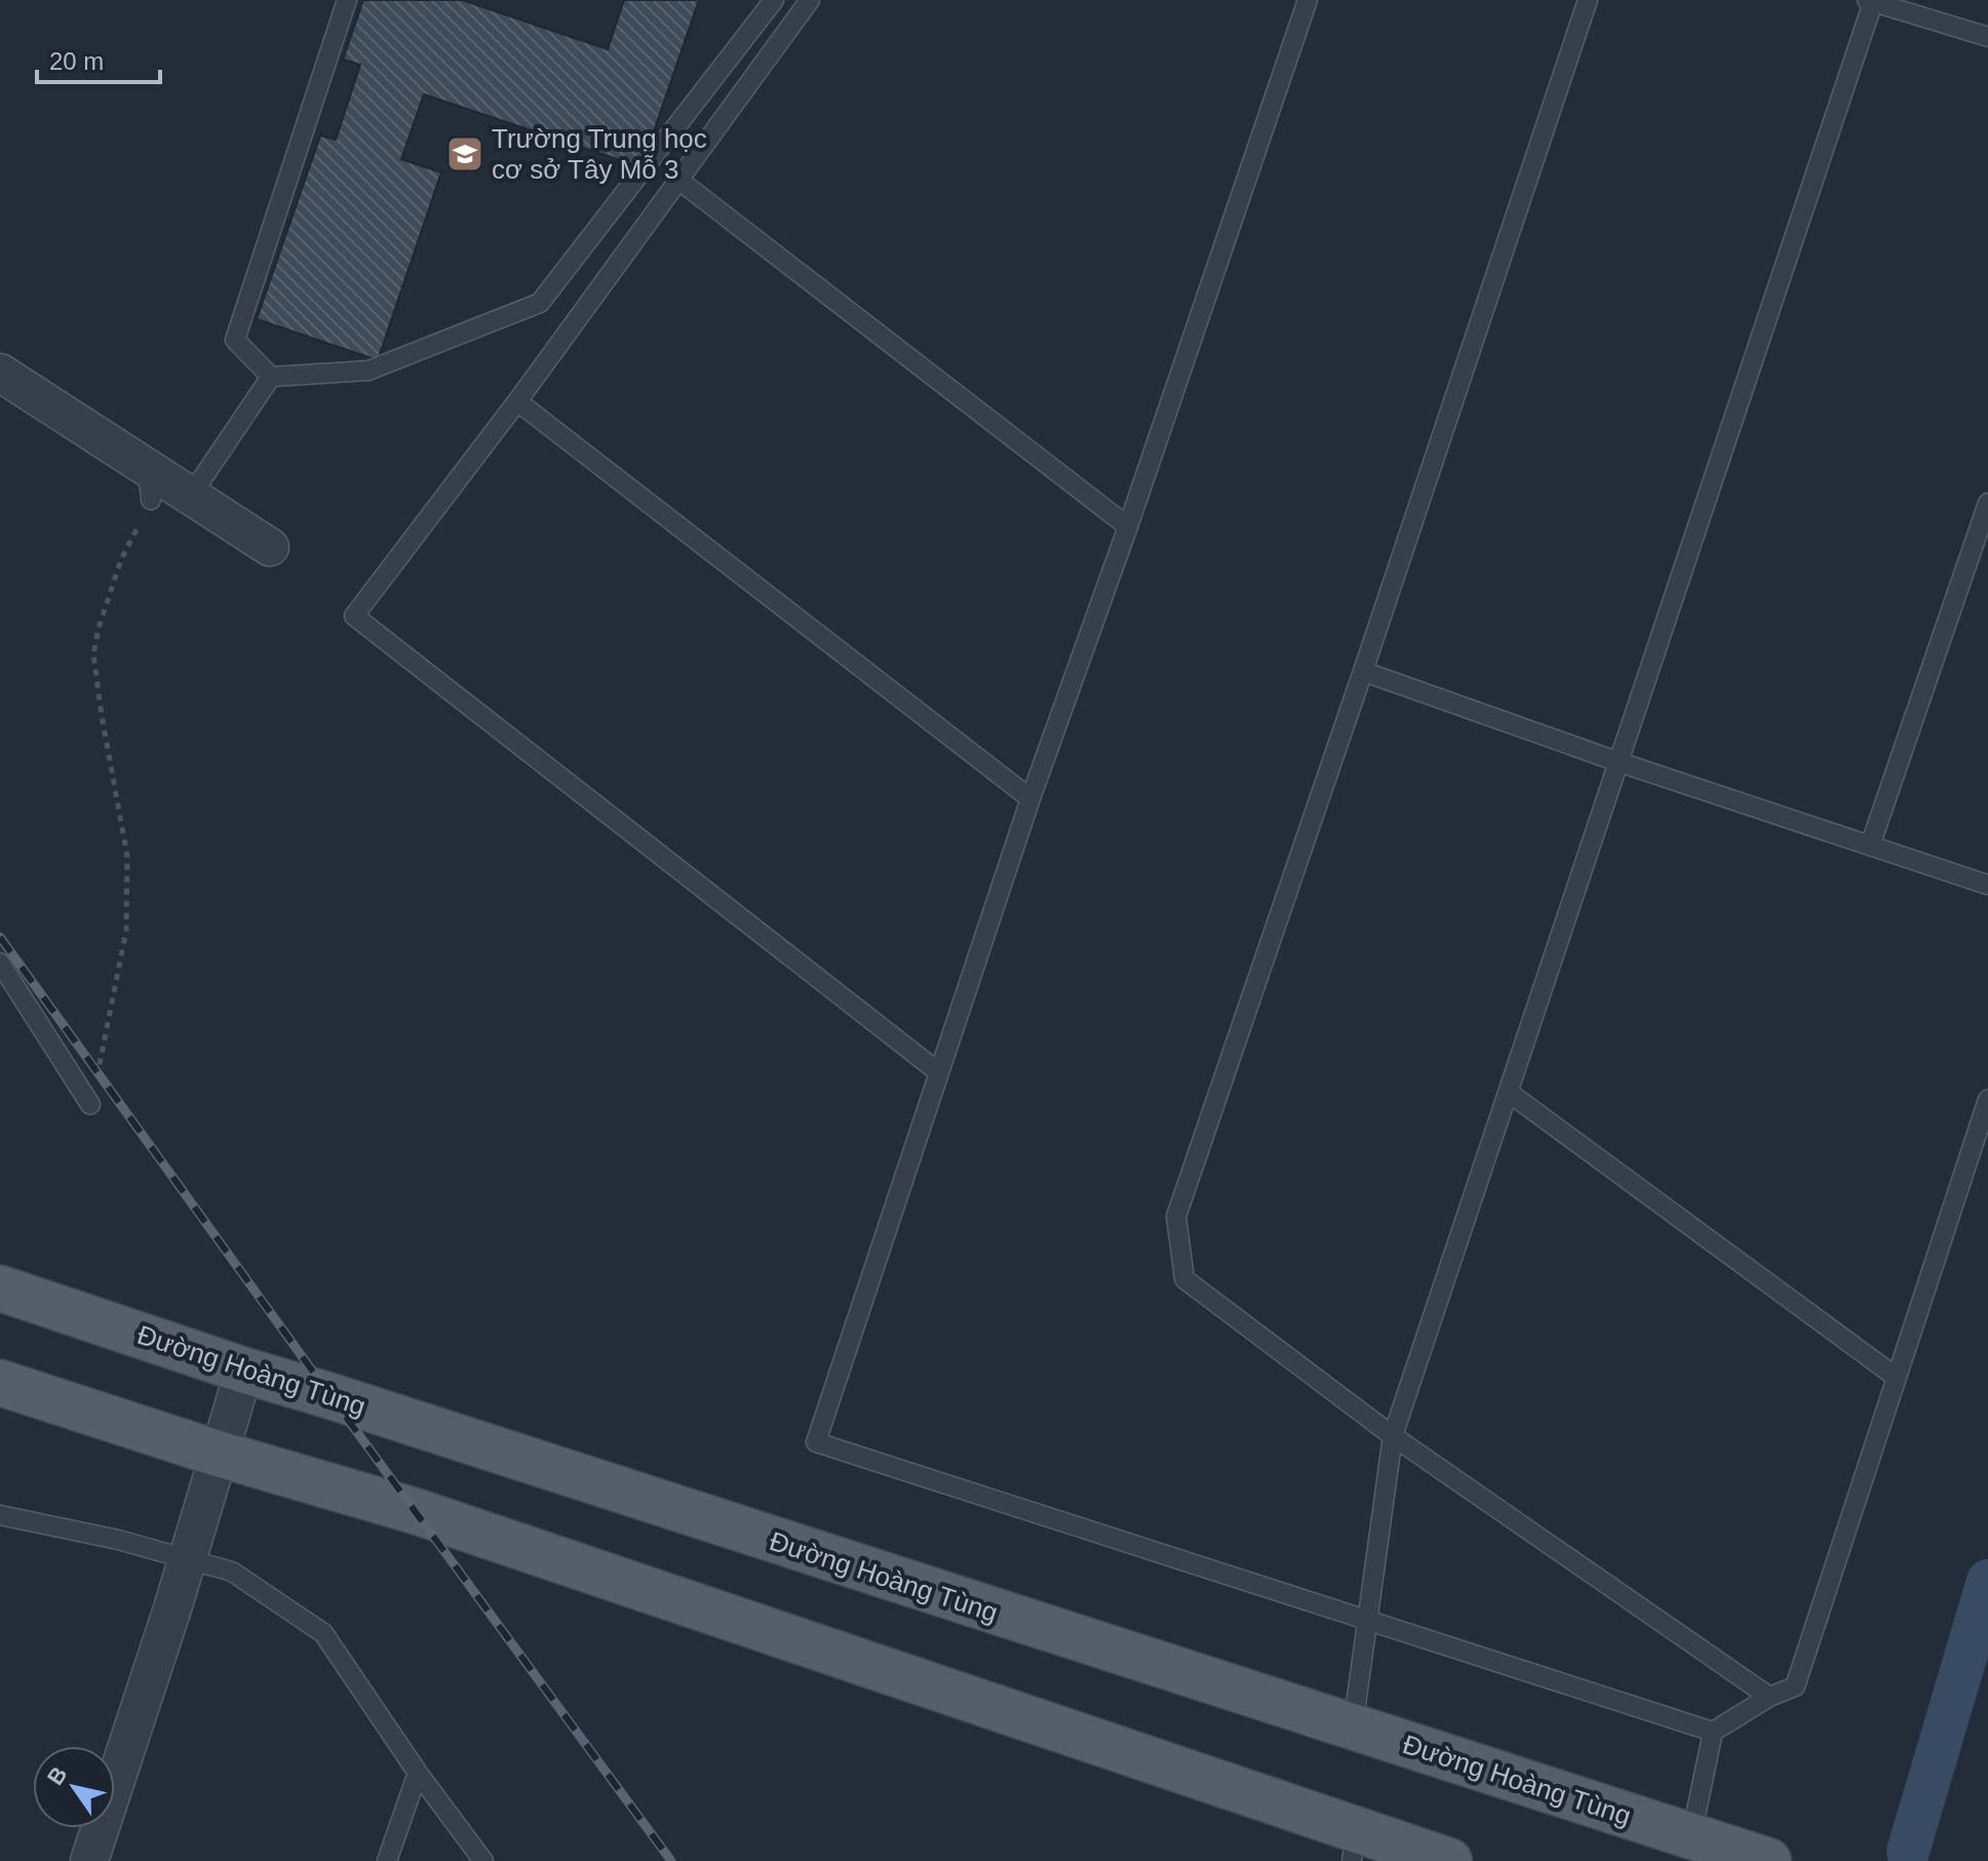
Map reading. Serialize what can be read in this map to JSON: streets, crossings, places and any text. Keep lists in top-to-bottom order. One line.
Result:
{"streets":{"main road":["Đường Hoàng Tùng"]},"places":{"school or university":["Trường Trung học cơ sở Tây Mỗ 3"]},"scale_bar":"20 m","north":"top left"}
